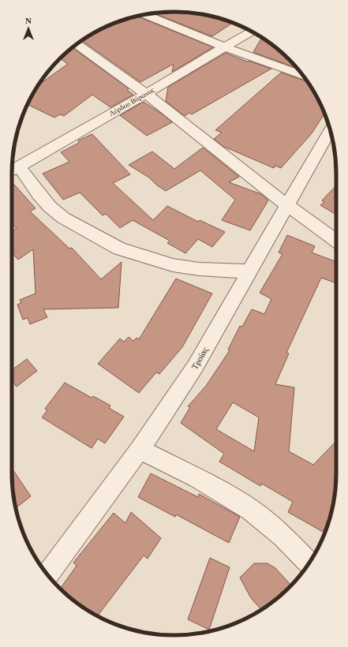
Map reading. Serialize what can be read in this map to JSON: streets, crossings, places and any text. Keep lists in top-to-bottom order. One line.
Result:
{"streets":{"street":["Λόρδου Βύρωνος","Τροίας"]},"north":"top"}
